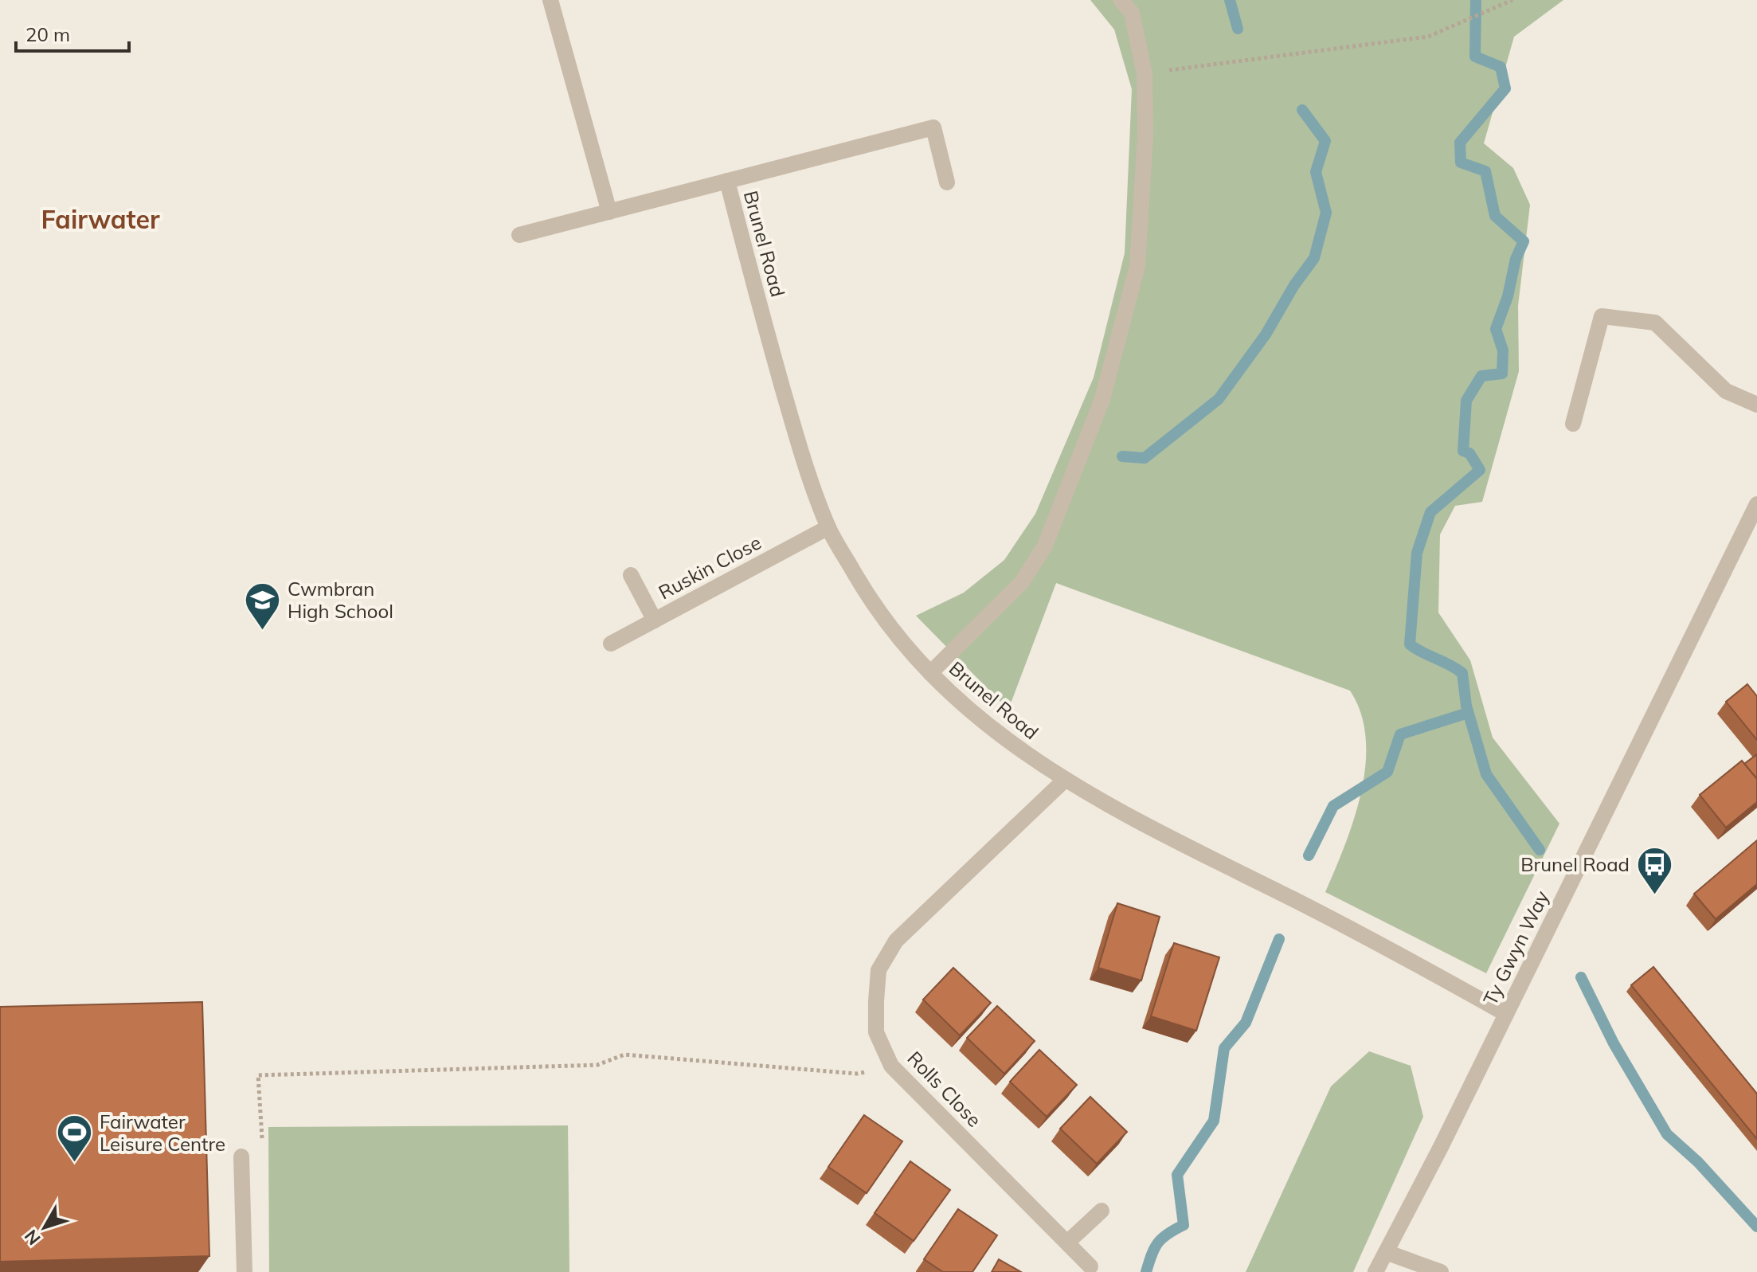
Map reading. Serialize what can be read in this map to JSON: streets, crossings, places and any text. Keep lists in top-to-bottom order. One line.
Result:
{"streets":{"street":["Brunel Road","Ruskin Close","Ty Gwyn Way","Rolls Close"]},"crossings":[["Brunel Road","Ruskin Close"],["Brunel Road","Ty Gwyn Way"],["Brunel Road","Rolls Close"]],"districts":["Fairwater"],"places":{"school or university":["Cwmbran High School"],"bus stop":["Brunel Road"],"sports":["Fairwater Leisure Centre"]},"scale_bar":"20 m","north":"bottom left"}
